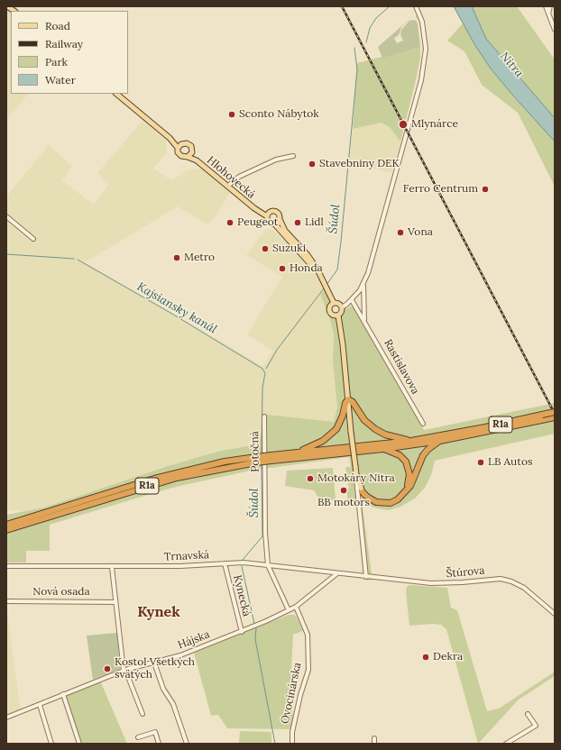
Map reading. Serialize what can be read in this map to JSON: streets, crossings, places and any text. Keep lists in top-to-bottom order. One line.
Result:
{"streets":{"highway":["R1a"],"main road":["Hlohovecká"],"street":["Rastislavova","Potočná","Trnavská","Štúrova","Nová osada","Kynecká","Hájska","Ovocinárska"]},"crossings":[["Potočná","Trnavská"],["Potočná","Hájska"],["Trnavská","Štúrova"],["Trnavská","Kynecká"],["Trnavská","Hájska"],["Kynecká","Hájska"],["Hájska","Ovocinárska"]],"districts":["Kynek"],"water":["Nitra","Šúdol","Kajsiansky kanál"],"places":["Sconto Nábytok","Mlynárce","Stavebniny DEK","Ferro Centrum","Peugeot","Lidl","Vona","Suzuki","Metro","Honda","LB Autos","Motokáry Nitra","BB motors","Dekra","Kostol Všetkých svätých"],"legend":["Road","Railway","Park","Water"]}
